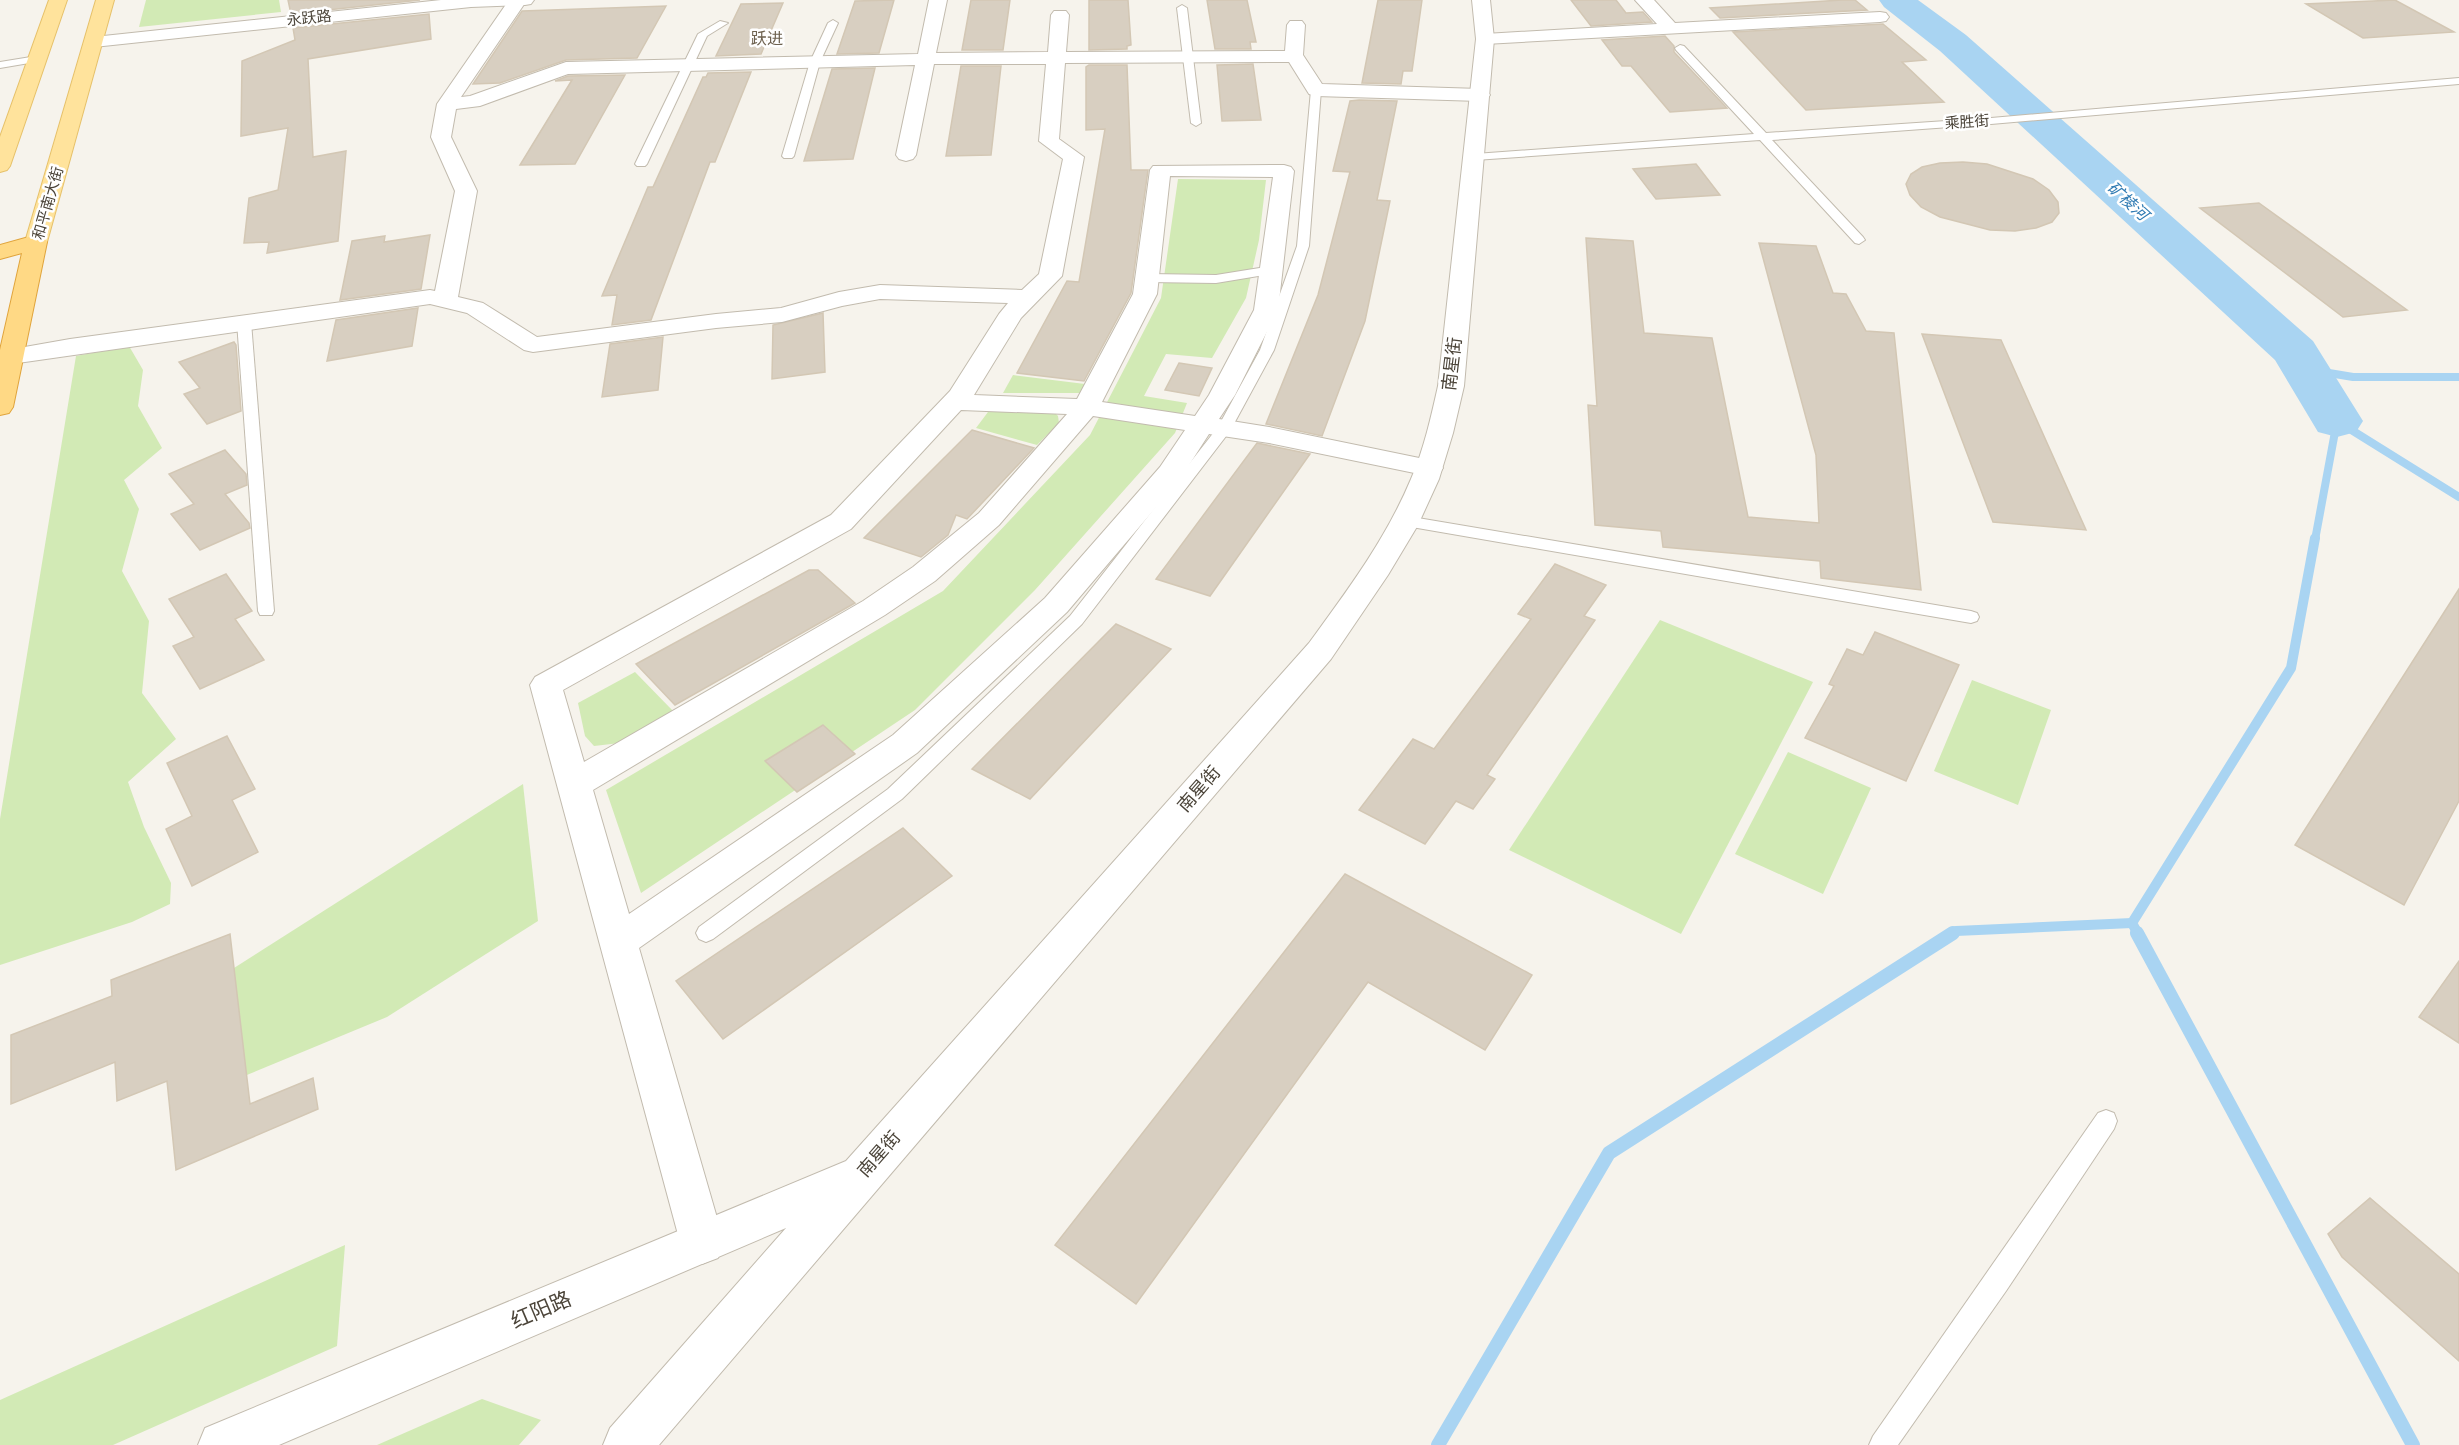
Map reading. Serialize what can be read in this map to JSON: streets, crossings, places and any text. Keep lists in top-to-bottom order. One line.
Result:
{"streets":{"highway":["和平南大街"],"street":["永跃路","南星街","红阳路"],"lane":["乘胜街"]},"crossings":[["永跃路","和平南大街"],["乘胜街","南星街"],["南星街","红阳路"]],"districts":["跃进"],"water":["矿棱河"]}
